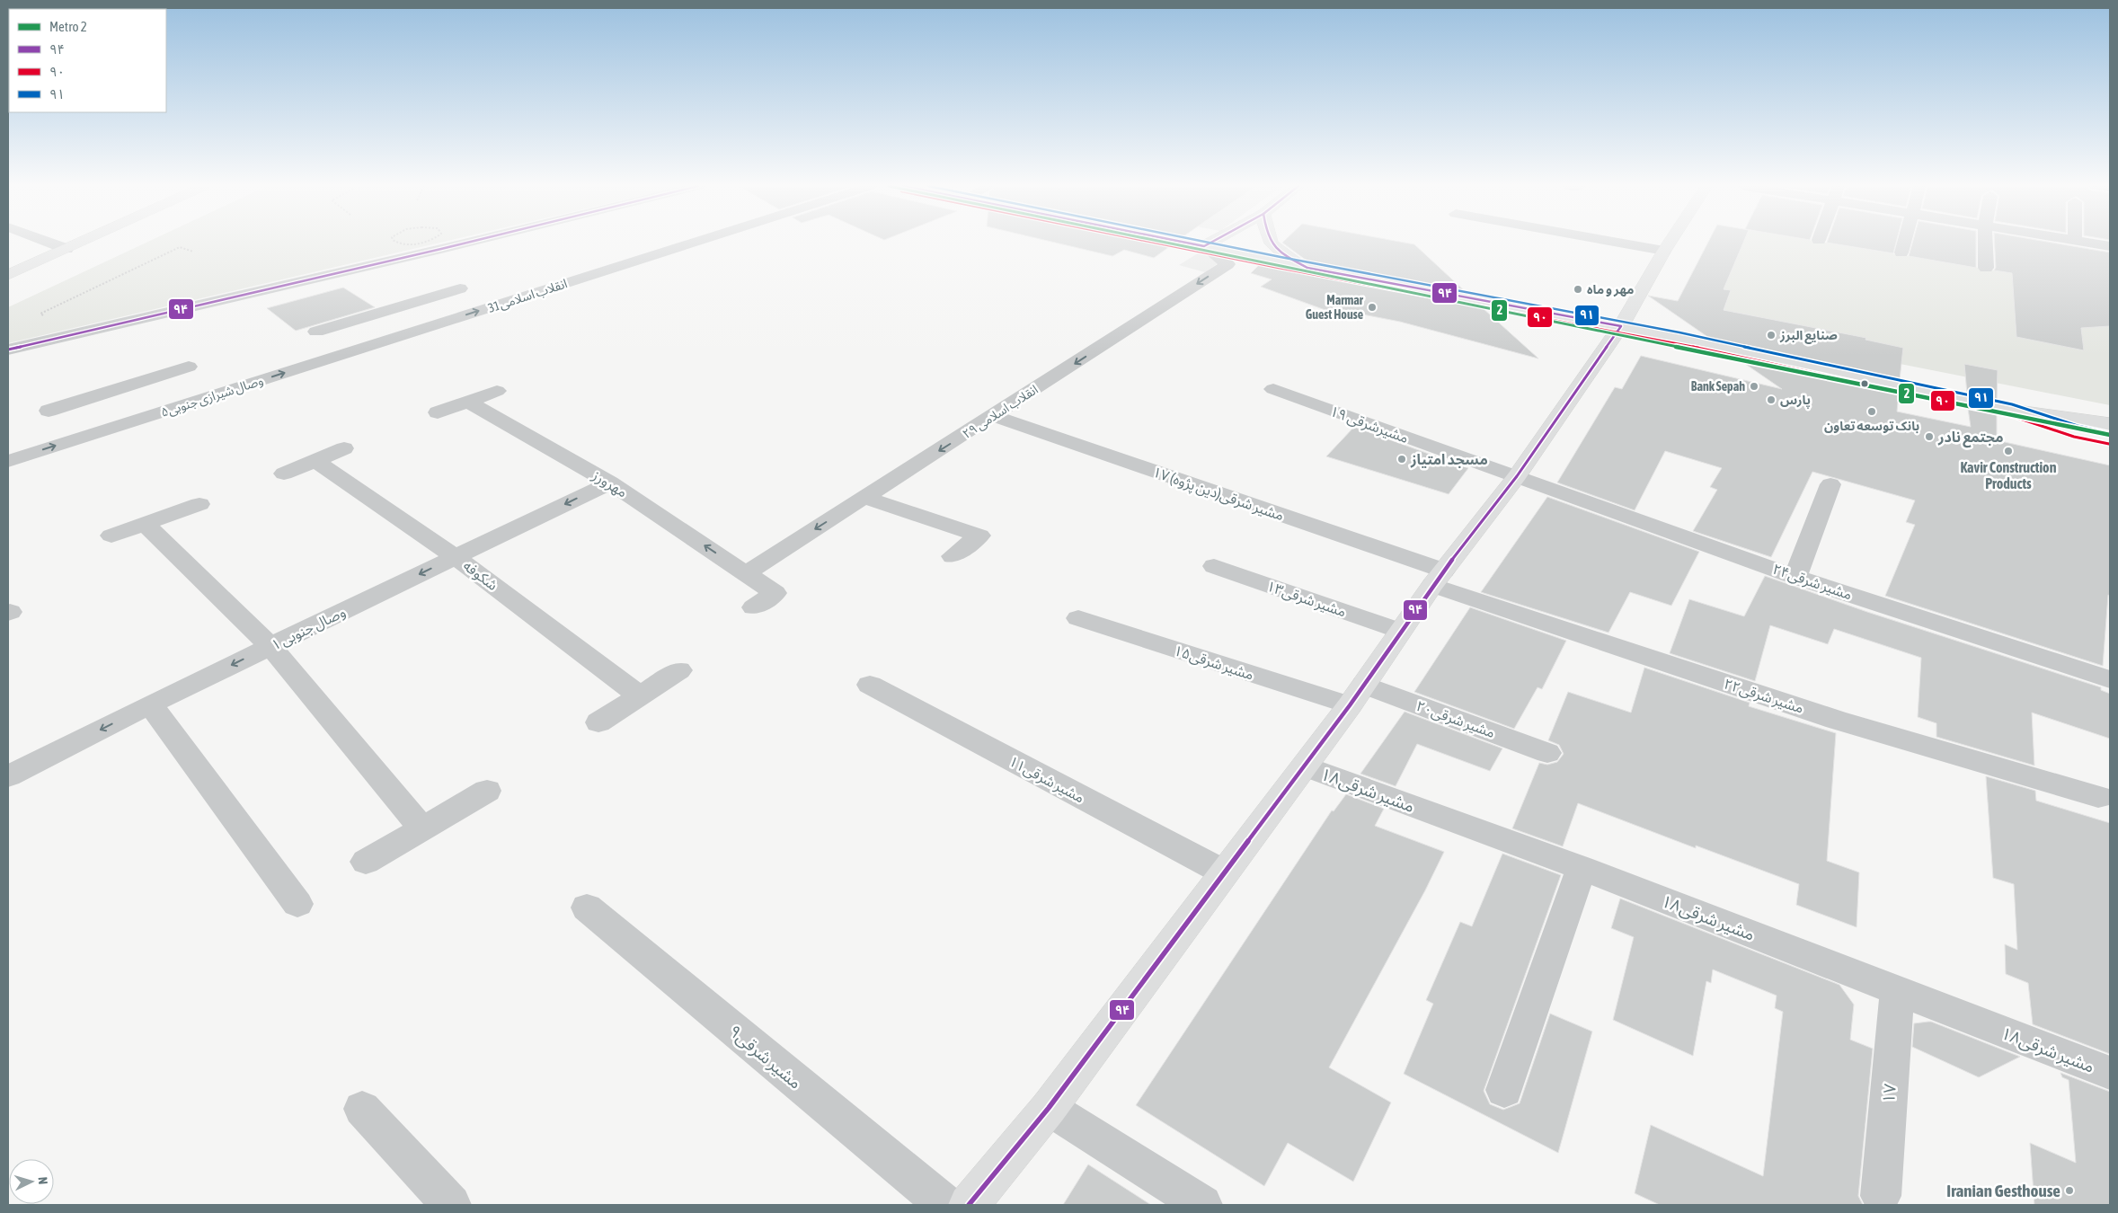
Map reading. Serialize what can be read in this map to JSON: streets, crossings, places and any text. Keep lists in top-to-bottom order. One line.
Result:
{"streets":{"street":["31انقلاب اسلامی","۵وصال شیرازی جنوبی","انقلاب اسلامی ۲۹","مشیرشرقی ۱۹","مهرورز","۱۷ مشیر شرقی(دین پژوه)","شکوفه","مشیر شرقی۲۴","۱۳مشیر شرقی","وصال جنوبی ۱","مشیر شرقی۱۵","مشیر شرقی۲۲","مشیر شرقی۲۰","مشیر شرقی۱۱","مشیر شرقی۱۸","مشیر شرقی۹","۱۷"]},"crossings":[["31انقلاب اسلامی","۵وصال شیرازی جنوبی"],["انقلاب اسلامی ۲۹","مهرورز"],["انقلاب اسلامی ۲۹","۱۷ مشیر شرقی(دین پژوه)"],["مشیرشرقی ۱۹","مشیر شرقی۲۴"],["مهرورز","وصال جنوبی ۱"],["۱۷ مشیر شرقی(دین پژوه)","مشیر شرقی۲۲"],["شکوفه","وصال جنوبی ۱"],["مشیر شرقی۱۵","مشیر شرقی۲۰"],["مشیر شرقی۱۸","۱۷"]],"one_way":["انقلاب اسلامی ۲۹","مهرورز"],"places":["مهر و ماه","Marmar Guest House","صنایع البرز","Bank Sepah","پارس","بانک توسعه تعاون","مجتمع نادر","Kavir Construction Products","مسجد امتیاز","Iranian Gesthouse"],"lines":["metro line 2","transit line ۹۴","transit line ۹۰","transit line ۹۱"],"legend":["Metro 2","۹۴","۹۰","۹۱"],"north":"right"}
